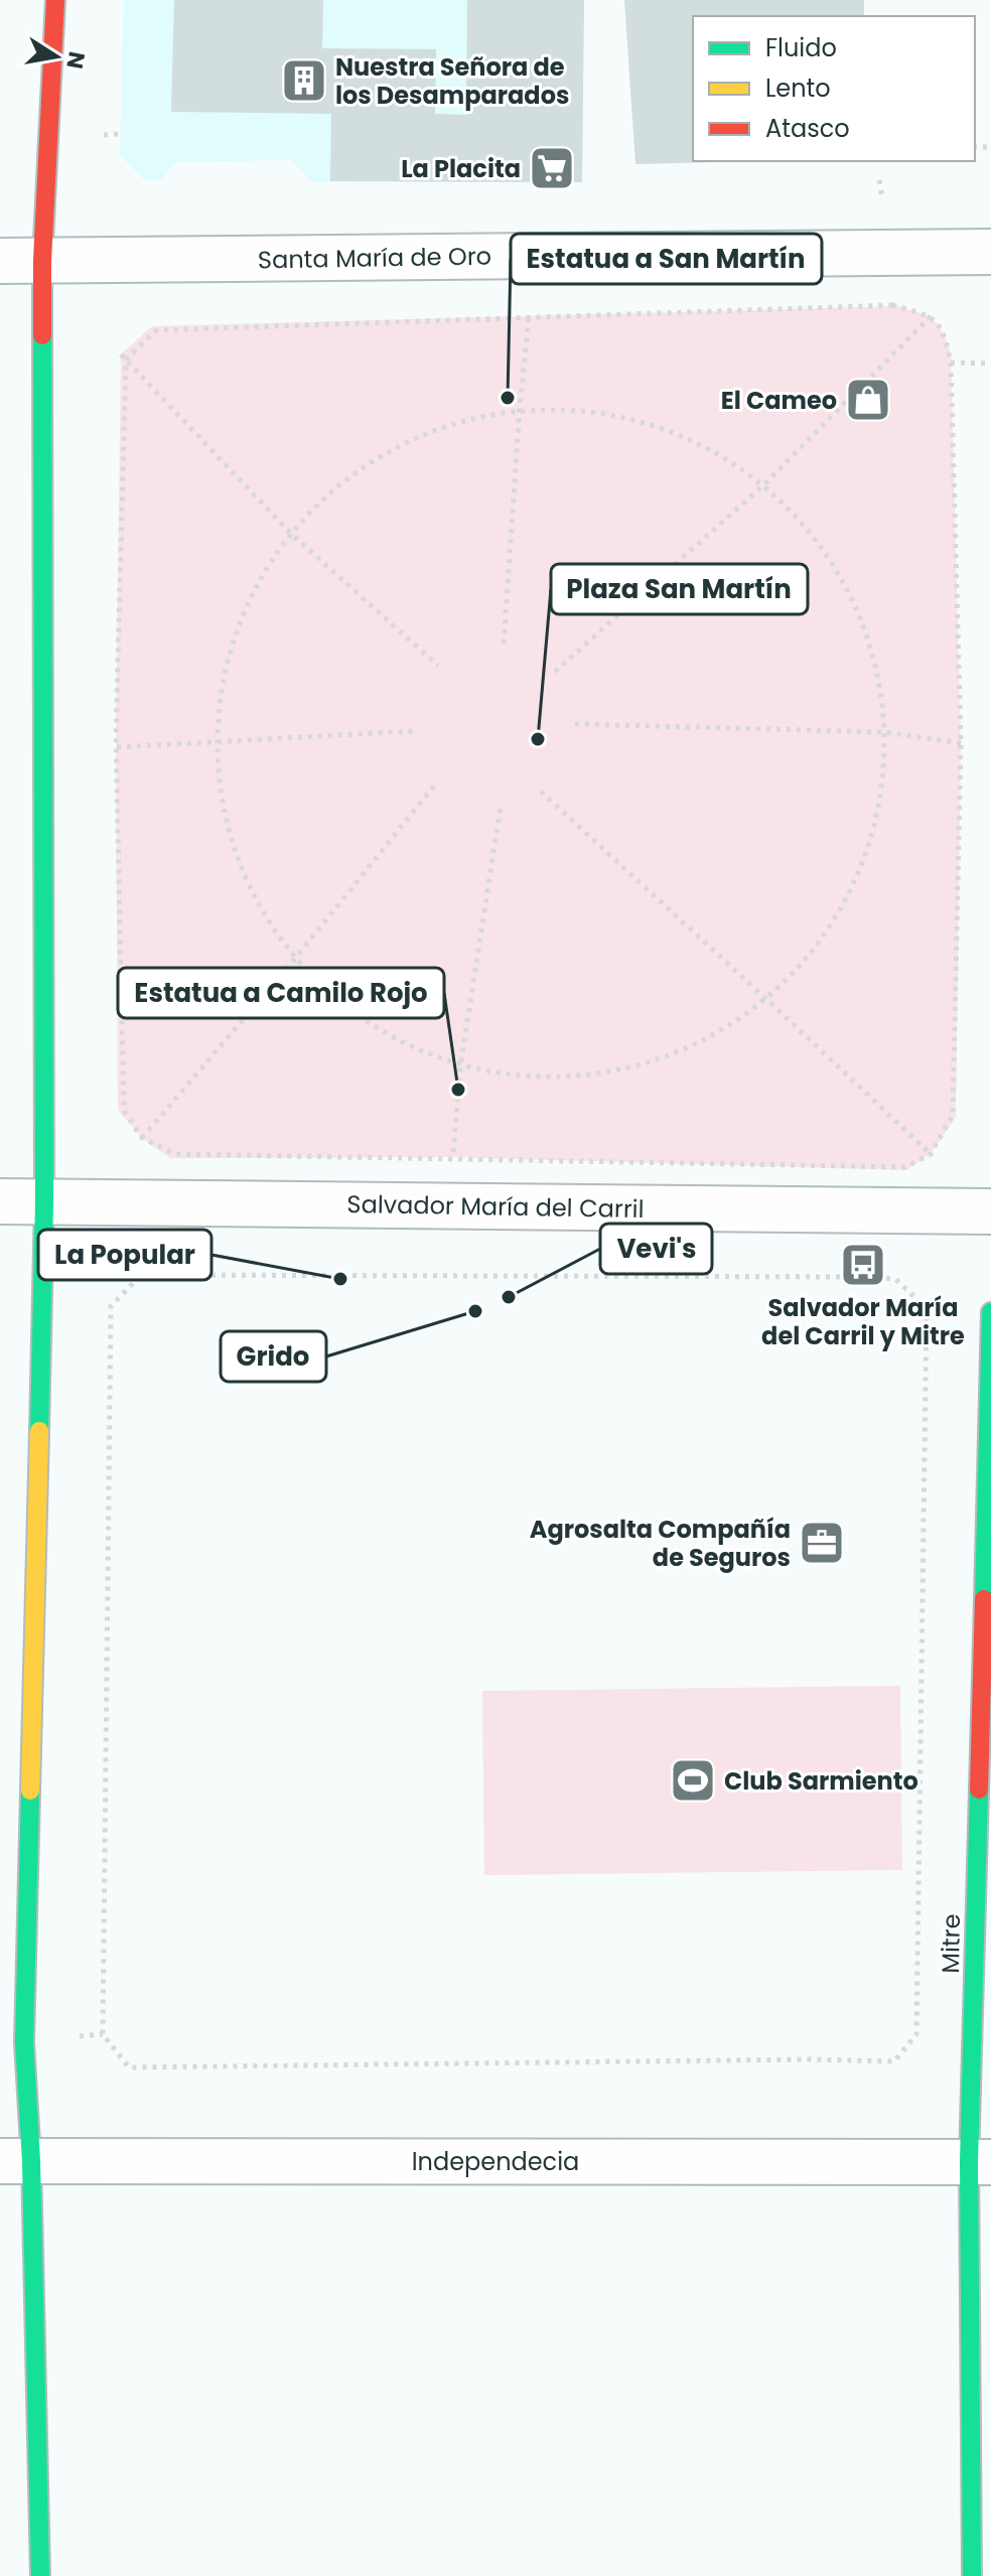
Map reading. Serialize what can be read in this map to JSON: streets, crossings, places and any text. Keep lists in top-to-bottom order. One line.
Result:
{"streets":{"street":["Santa María de Oro","Salvador María del Carril","Mitre","Independecia"]},"crossings":[["Mitre","Independecia"]],"places":{"building":["Nuestra Señora de los Desamparados"],"supermarket":["La Placita"],"other":["Estatua a San Martín","Plaza San Martín","Estatua a Camilo Rojo","La Popular","Vevi's","Grido"],"shop":["El Cameo"],"bus stop":["Salvador María del Carril y Mitre"],"office":["Agrosalta Compañía de Seguros"],"sports":["Club Sarmiento"]},"legend":["Fluido","Lento","Atasco"],"north":"right"}
